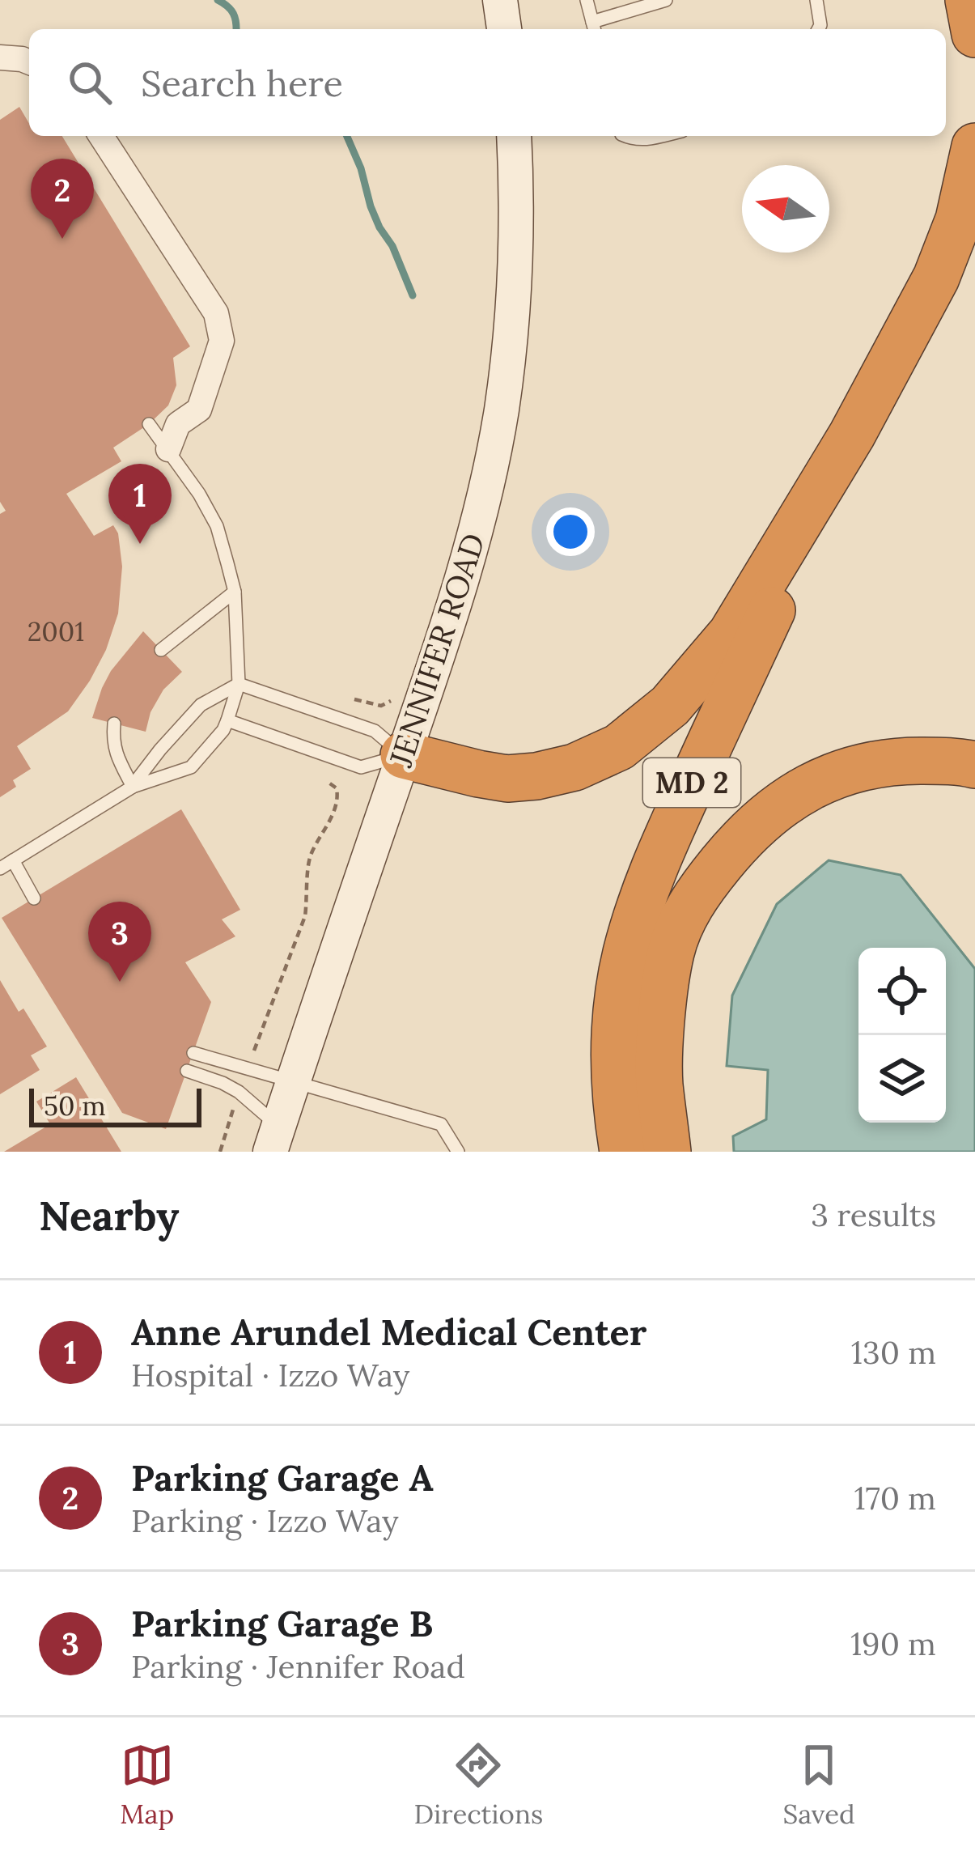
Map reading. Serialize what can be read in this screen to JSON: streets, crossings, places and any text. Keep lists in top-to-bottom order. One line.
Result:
{"streets":{"highway":["MD 2"],"street":["JENNIFER ROAD"]},"house_numbers":["2001"],"scale_bar":"50 m","north":"left","page":{"search":"Search here","pins":["2","1","3"],"scale":"50 m","heading":["Nearby","3 results"],"list":[{"mark":"1","name":"Anne Arundel Medical Center","note":"Hospital · Izzo Way","value":"130 m"},{"mark":"2","name":"Parking Garage A","note":"Parking · Izzo Way","value":"170 m"},{"mark":"3","name":"Parking Garage B","note":"Parking · Jennifer Road","value":"190 m"}],"nav":["Map","Directions","Saved"]}}
